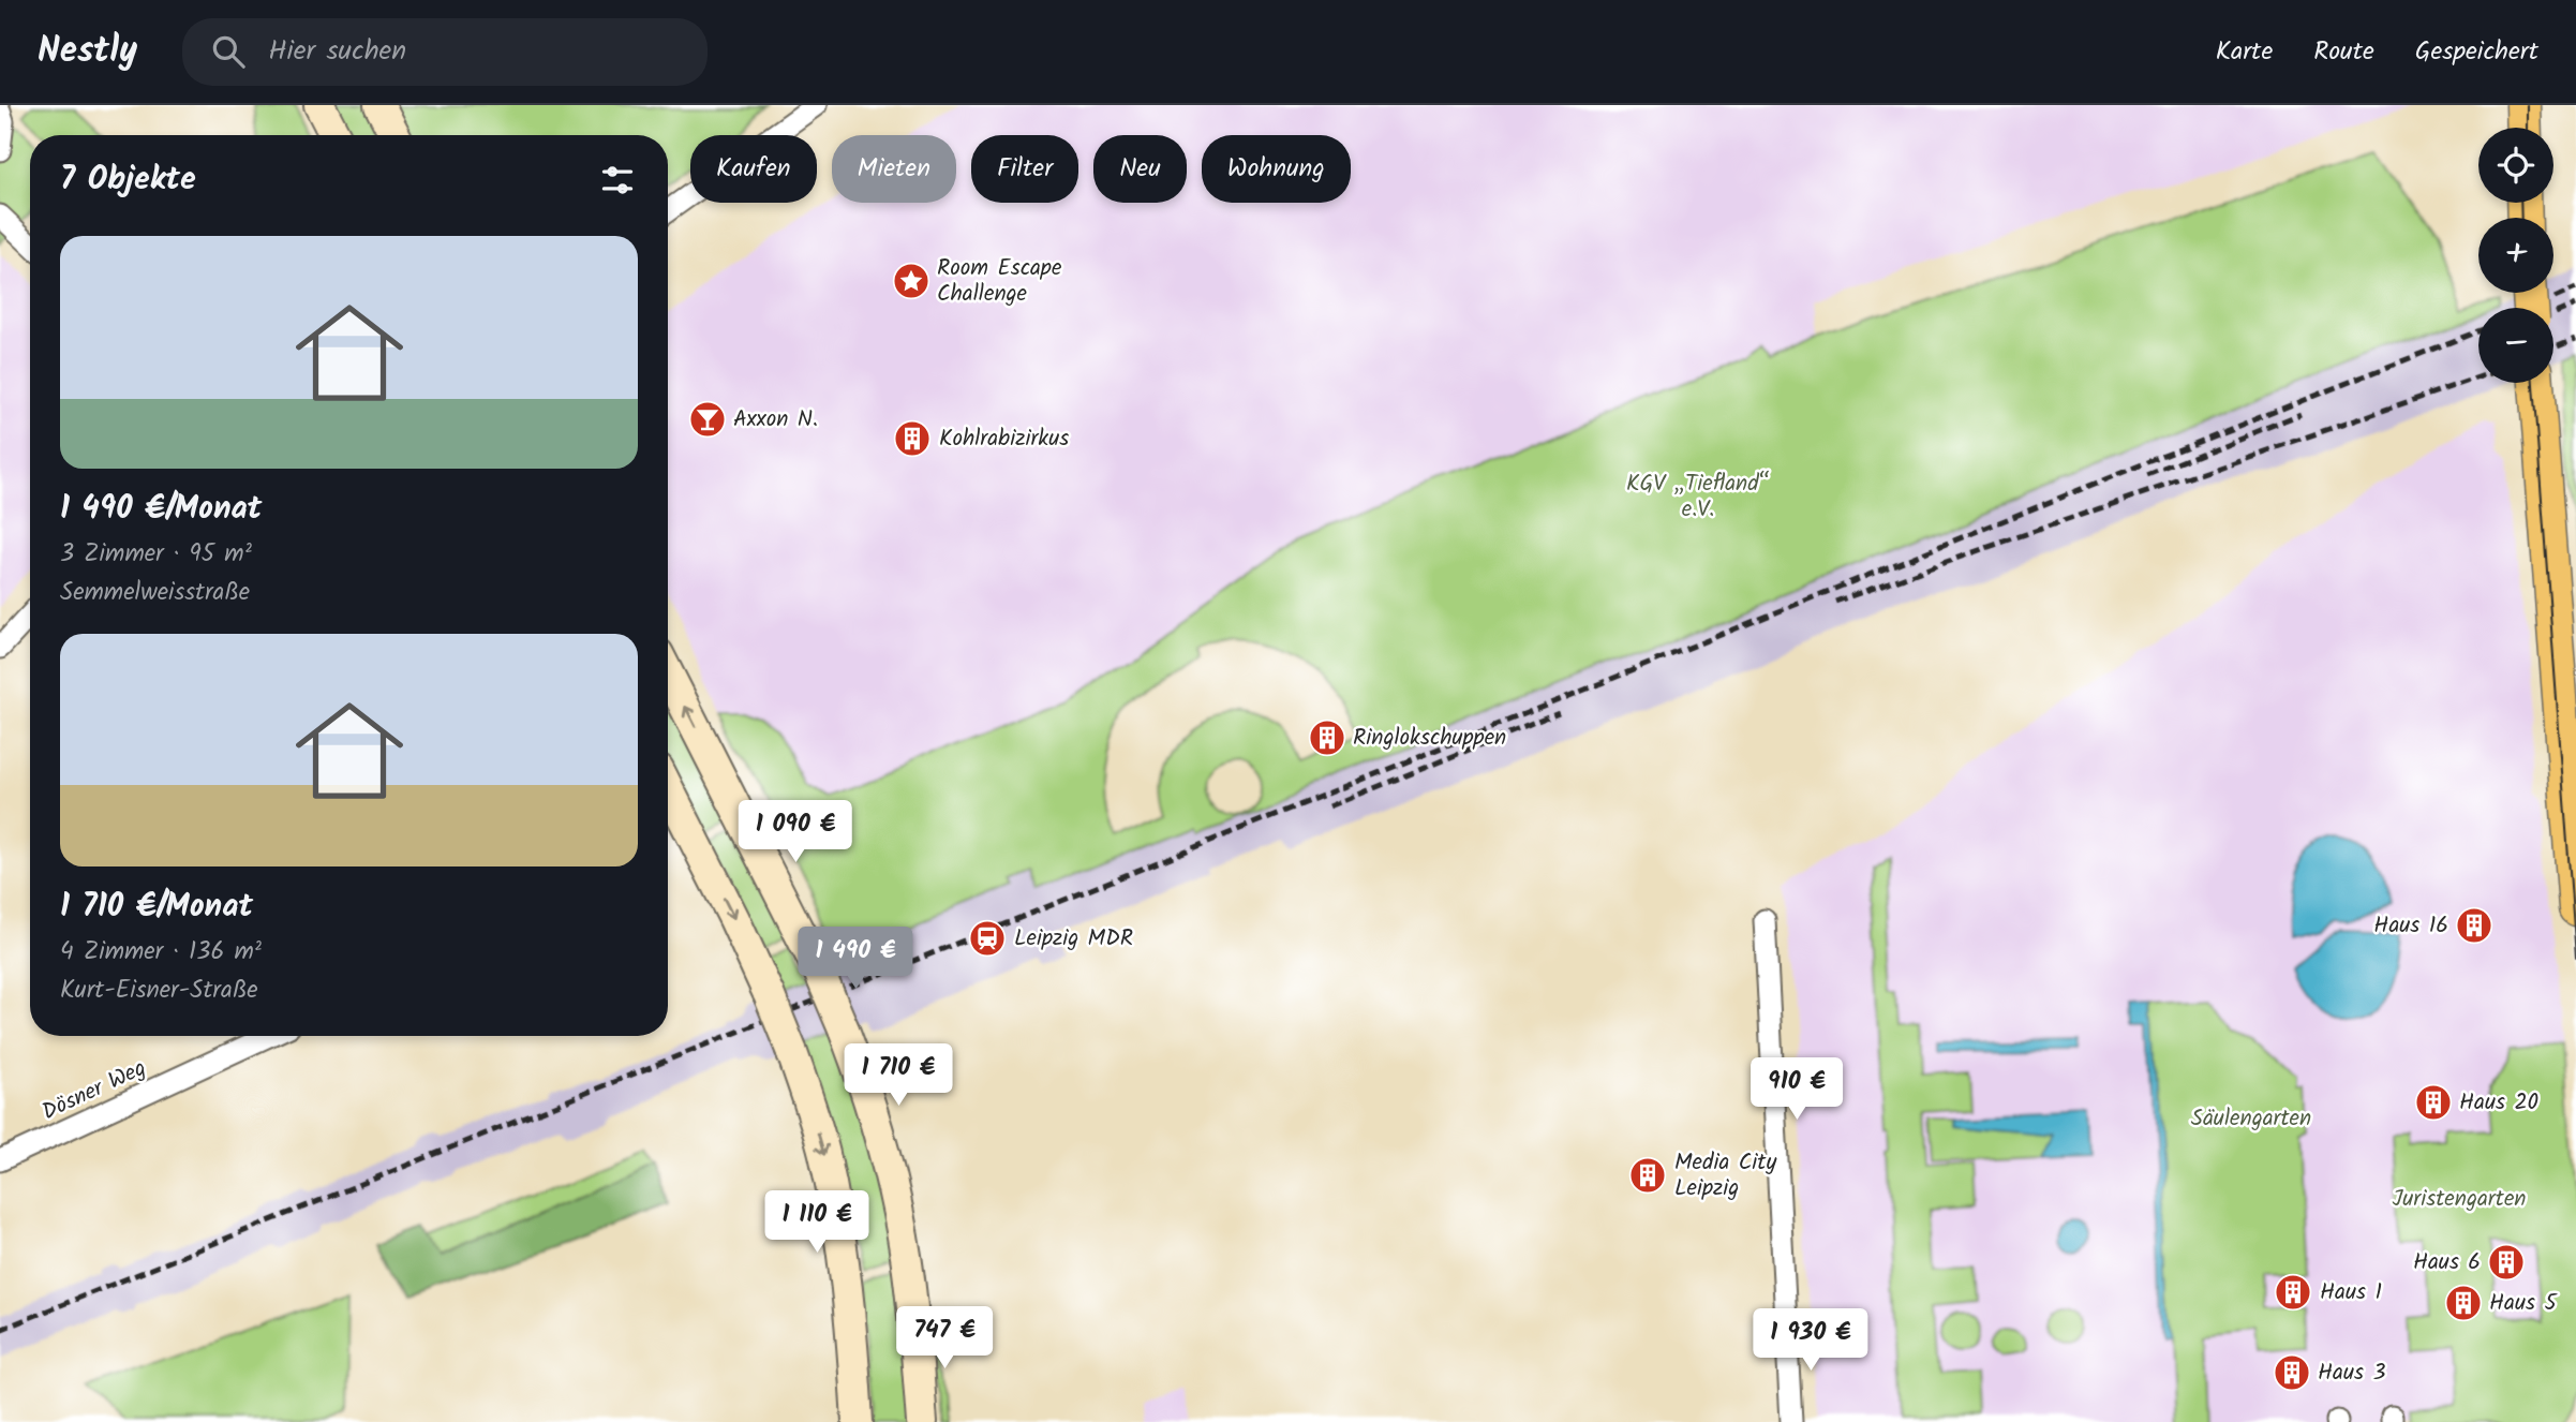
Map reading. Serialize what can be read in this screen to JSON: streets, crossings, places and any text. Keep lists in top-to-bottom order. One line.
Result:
{"streets":{"street":["Dösner Weg"]},"parks":["KGV „Tiefland“ e.V.","Säulengarten","Juristengarten"],"places":{"place":["Room Escape Challenge"],"bar":["Axxon N."],"building":["Kohlrabizirkus","Ringlokschuppen","Haus 16","Haus 20","Media City Leipzig","Haus 6","Haus 1","Haus 5","Haus 3"],"station":["Leipzig MDR"]},"page":{"header":"Nestly","search":"Hier suchen","nav":["Karte","Route","Gespeichert"],"map_buttons":["+","−"],"chip":["Kaufen","Mieten","Filter","Neu","Wohnung"],"heading":"7 Objekte","list":[{"name":"1 490 €/Monat","note":"3 Zimmer · 95 m² · Semmelweisstraße"},{"name":"1 710 €/Monat","note":"4 Zimmer · 136 m² · Kurt-Eisner-Straße"}],"price":["1 090 €","1 490 €","1 710 €","910 €","1 110 €","747 €","1 930 €"]}}
